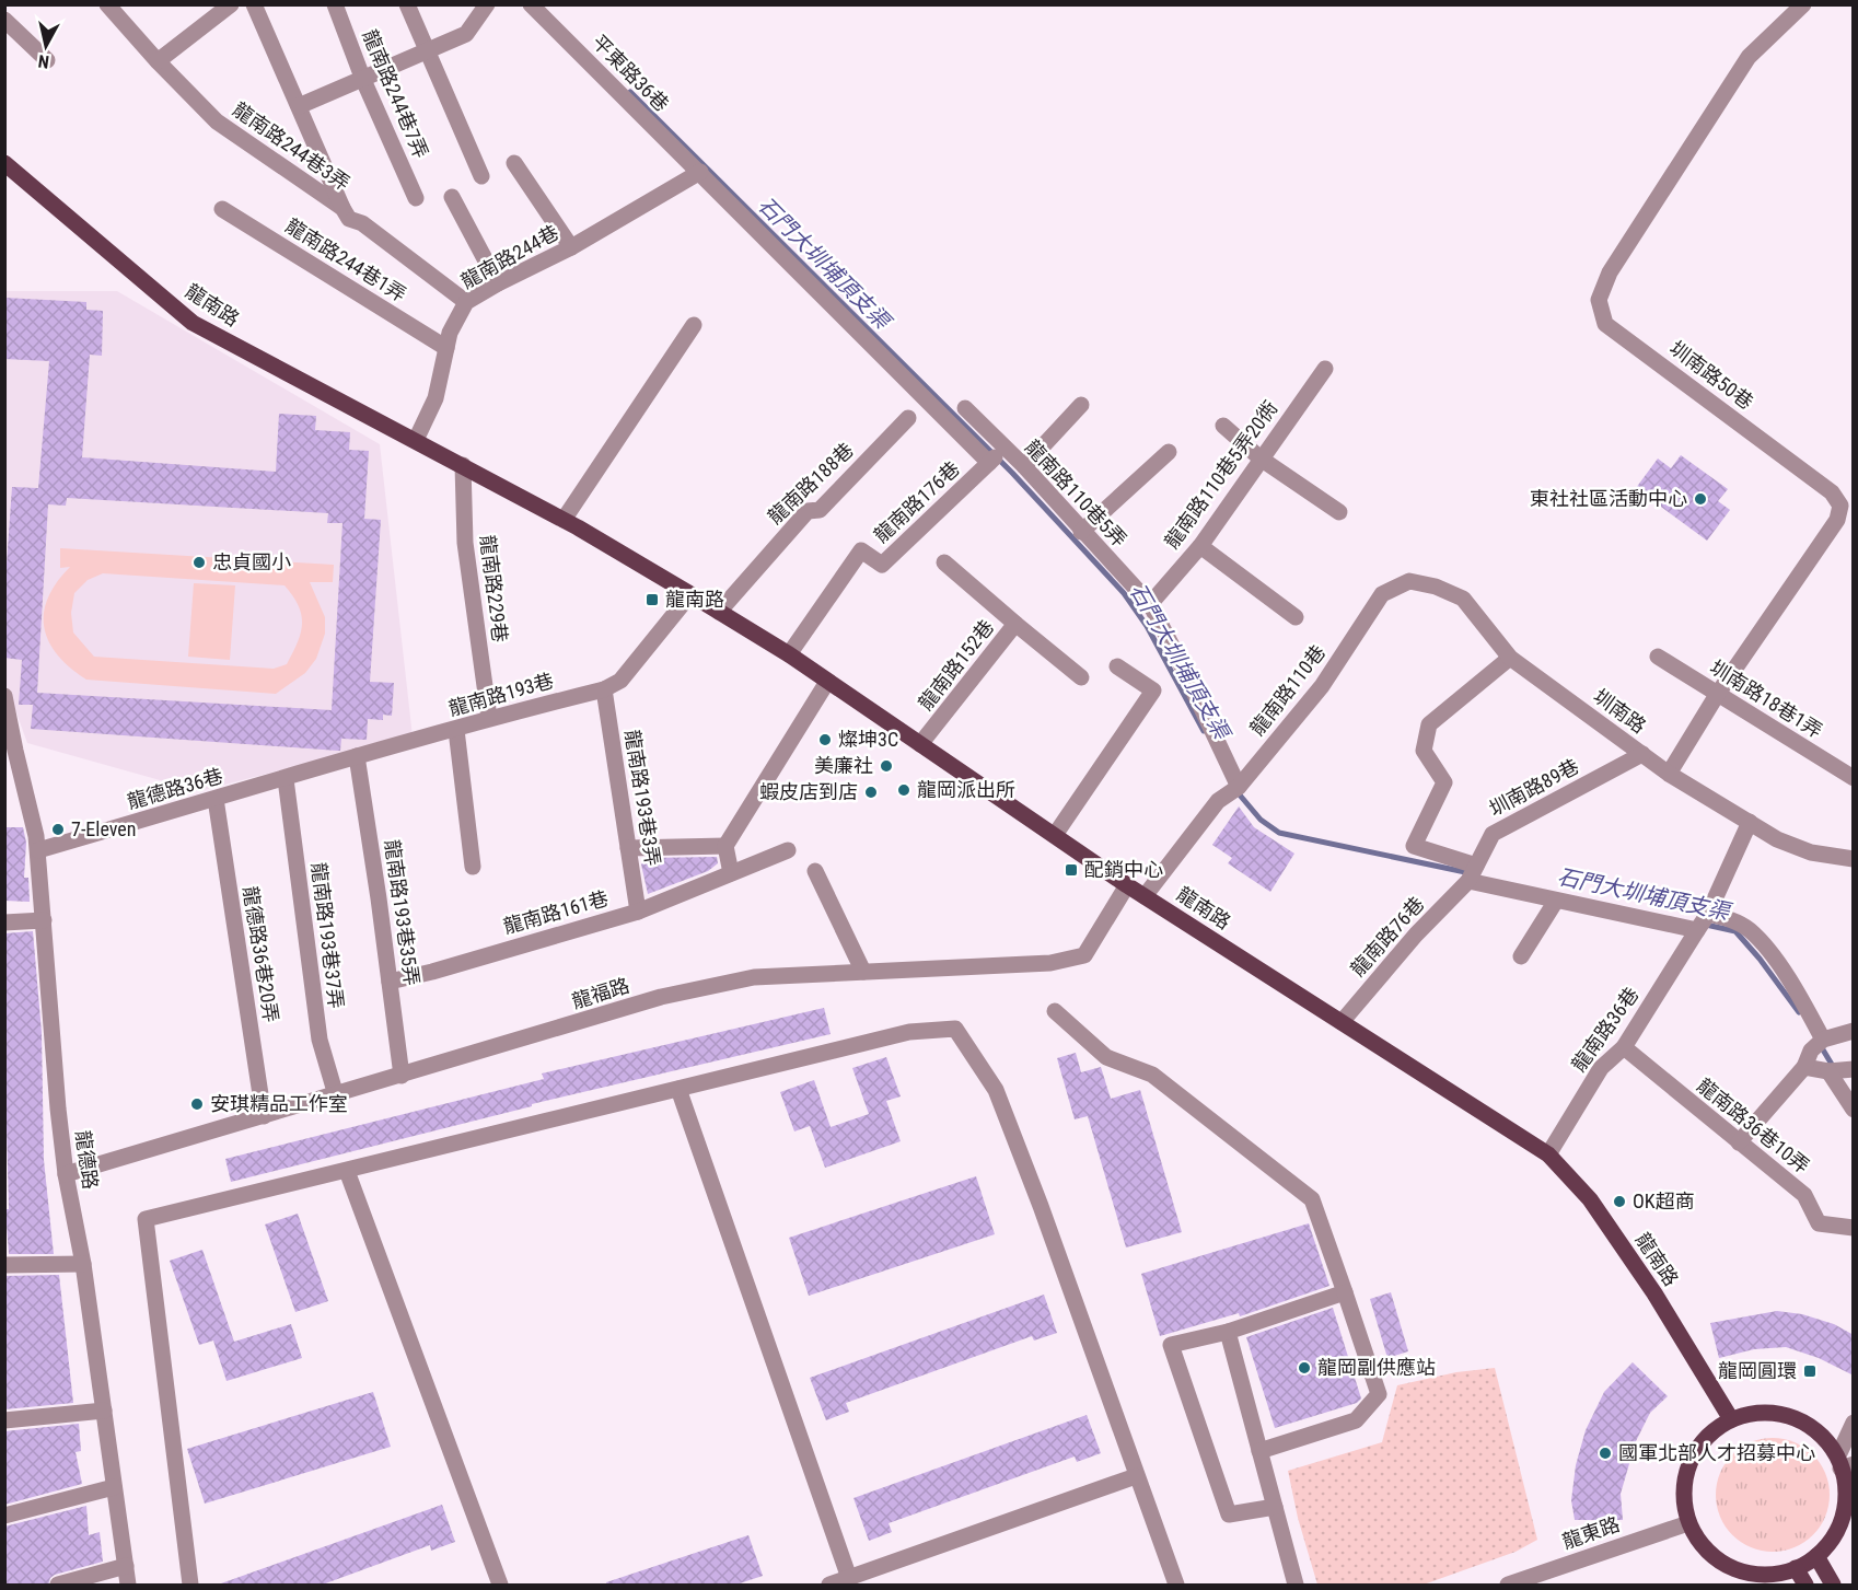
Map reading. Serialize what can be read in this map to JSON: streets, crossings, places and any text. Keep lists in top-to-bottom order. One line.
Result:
{"streets":{"main road":["龍南路"],"street":["平東路36巷","龍南路244巷7弄","龍南路244巷3弄","龍南路244巷","龍南路244巷1弄","圳南路50巷","龍南路110巷5弄20衖","龍南路188巷","龍南路110巷5弄","龍南路176巷","龍南路229巷","龍南路152巷","龍南路110巷","龍南路193巷","圳南路18巷1弄","圳南路","圳南路89巷","龍德路36巷","龍南路193巷3弄","龍南路193巷35弄","龍南路161巷","龍南路193巷37弄","龍南路76巷","龍德路36巷20弄","龍福路","龍南路36巷","龍南路36巷10弄","龍德路","龍東路"]},"crossings":[["平東路36巷","龍南路244巷"],["平東路36巷","龍南路176巷"],["龍南路244巷3弄","龍南路244巷"],["龍南路244巷","龍南路244巷1弄"],["龍南路244巷","龍南路"],["龍南路","龍南路188巷"],["龍南路","龍南路176巷"],["龍南路","龍南路229巷"],["龍南路","龍南路152巷"],["龍南路","龍南路110巷"],["龍南路","龍南路193巷"],["龍南路","龍南路76巷"],["龍南路","龍福路"],["龍南路","龍南路36巷"],["龍南路","龍東路"],["圳南路50巷","圳南路18巷1弄"],["圳南路50巷","圳南路"],["龍南路110巷5弄20衖","龍南路110巷5弄"],["龍南路110巷5弄","龍南路176巷"],["龍南路110巷5弄","龍南路110巷"],["龍南路229巷","龍南路193巷"],["龍南路110巷","圳南路"],["龍南路193巷","龍德路36巷"],["龍南路193巷","龍南路193巷3弄"],["龍南路193巷","龍南路193巷35弄"],["龍南路193巷","龍南路193巷37弄"],["圳南路","圳南路89巷"],["圳南路89巷","龍南路76巷"],["龍德路36巷","龍南路193巷37弄"],["龍德路36巷","龍德路36巷20弄"],["龍德路36巷","龍德路"],["龍南路193巷3弄","龍南路161巷"],["龍南路193巷35弄","龍南路161巷"],["龍南路193巷35弄","龍福路"],["龍南路193巷37弄","龍福路"],["龍德路36巷20弄","龍福路"],["龍福路","龍德路"],["龍南路36巷","龍南路36巷10弄"]],"water":["石門大圳埔頂支渠"],"places":{"other":["東社社區活動中心","忠貞國小","燦坤3C","美廉社","龍岡派出所","蝦皮店到店","7-Eleven","安琪精品工作室","OK超商","龍岡副供應站","國軍北部人才招募中心"],"transit":["龍南路","配銷中心","龍岡圓環"]},"north":"bottom"}
